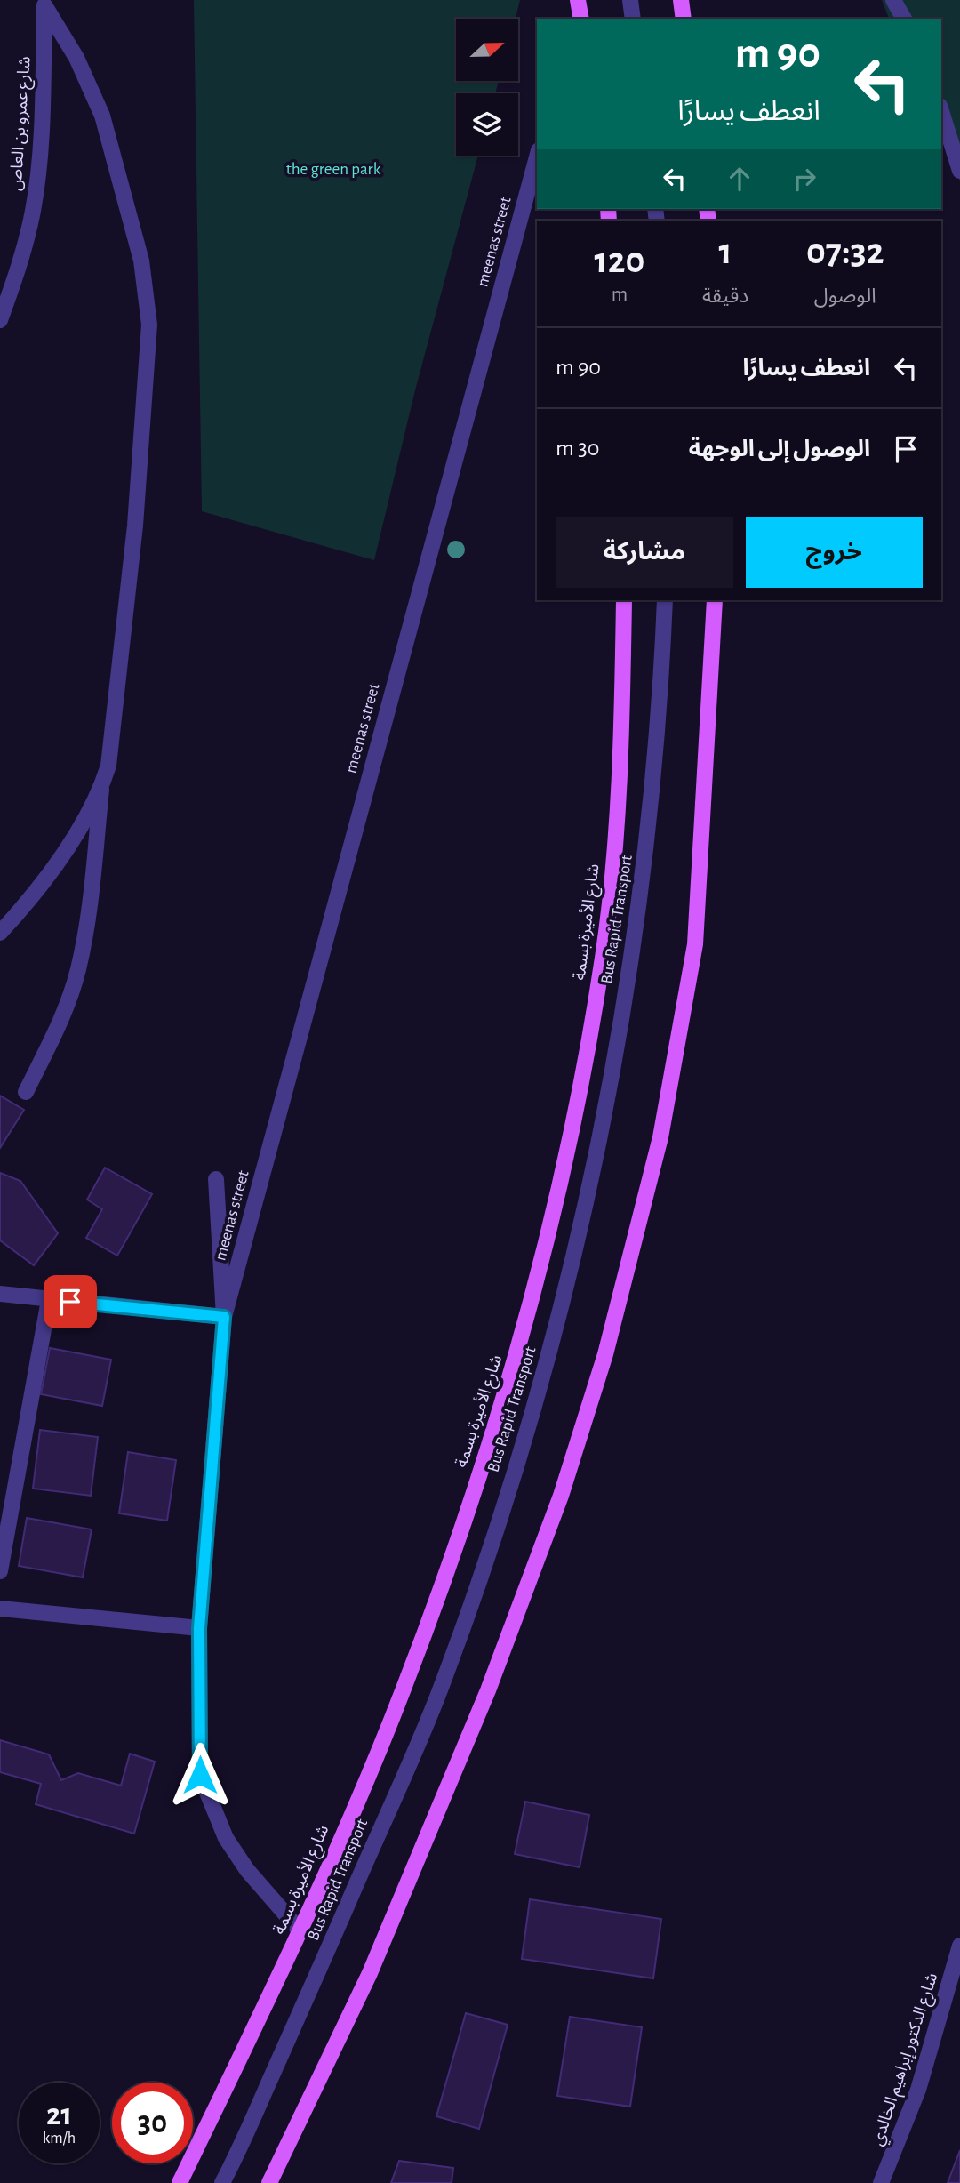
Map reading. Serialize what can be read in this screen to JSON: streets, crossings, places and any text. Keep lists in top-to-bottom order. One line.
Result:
{"streets":{"main road":["شارع الأميرة بسمة"],"street":["شارع عمرو بن العاص","meenas street","Bus Rapid Transport","شارع الدكتور إبراهيم الخالدي"]},"parks":["the green park"],"north":"right","page":{"turn":["90 m","انعطف يسارًا"],"eta":["07:32","الوصول","1","دقيقة","120","m"],"list":[{"name":"انعطف يسارًا","value":"90 m"},{"name":"الوصول إلى الوجهة","value":"30 m"}],"buttons":["خروج","مشاركة"],"speed":"21 km/h","limit":"30"}}
